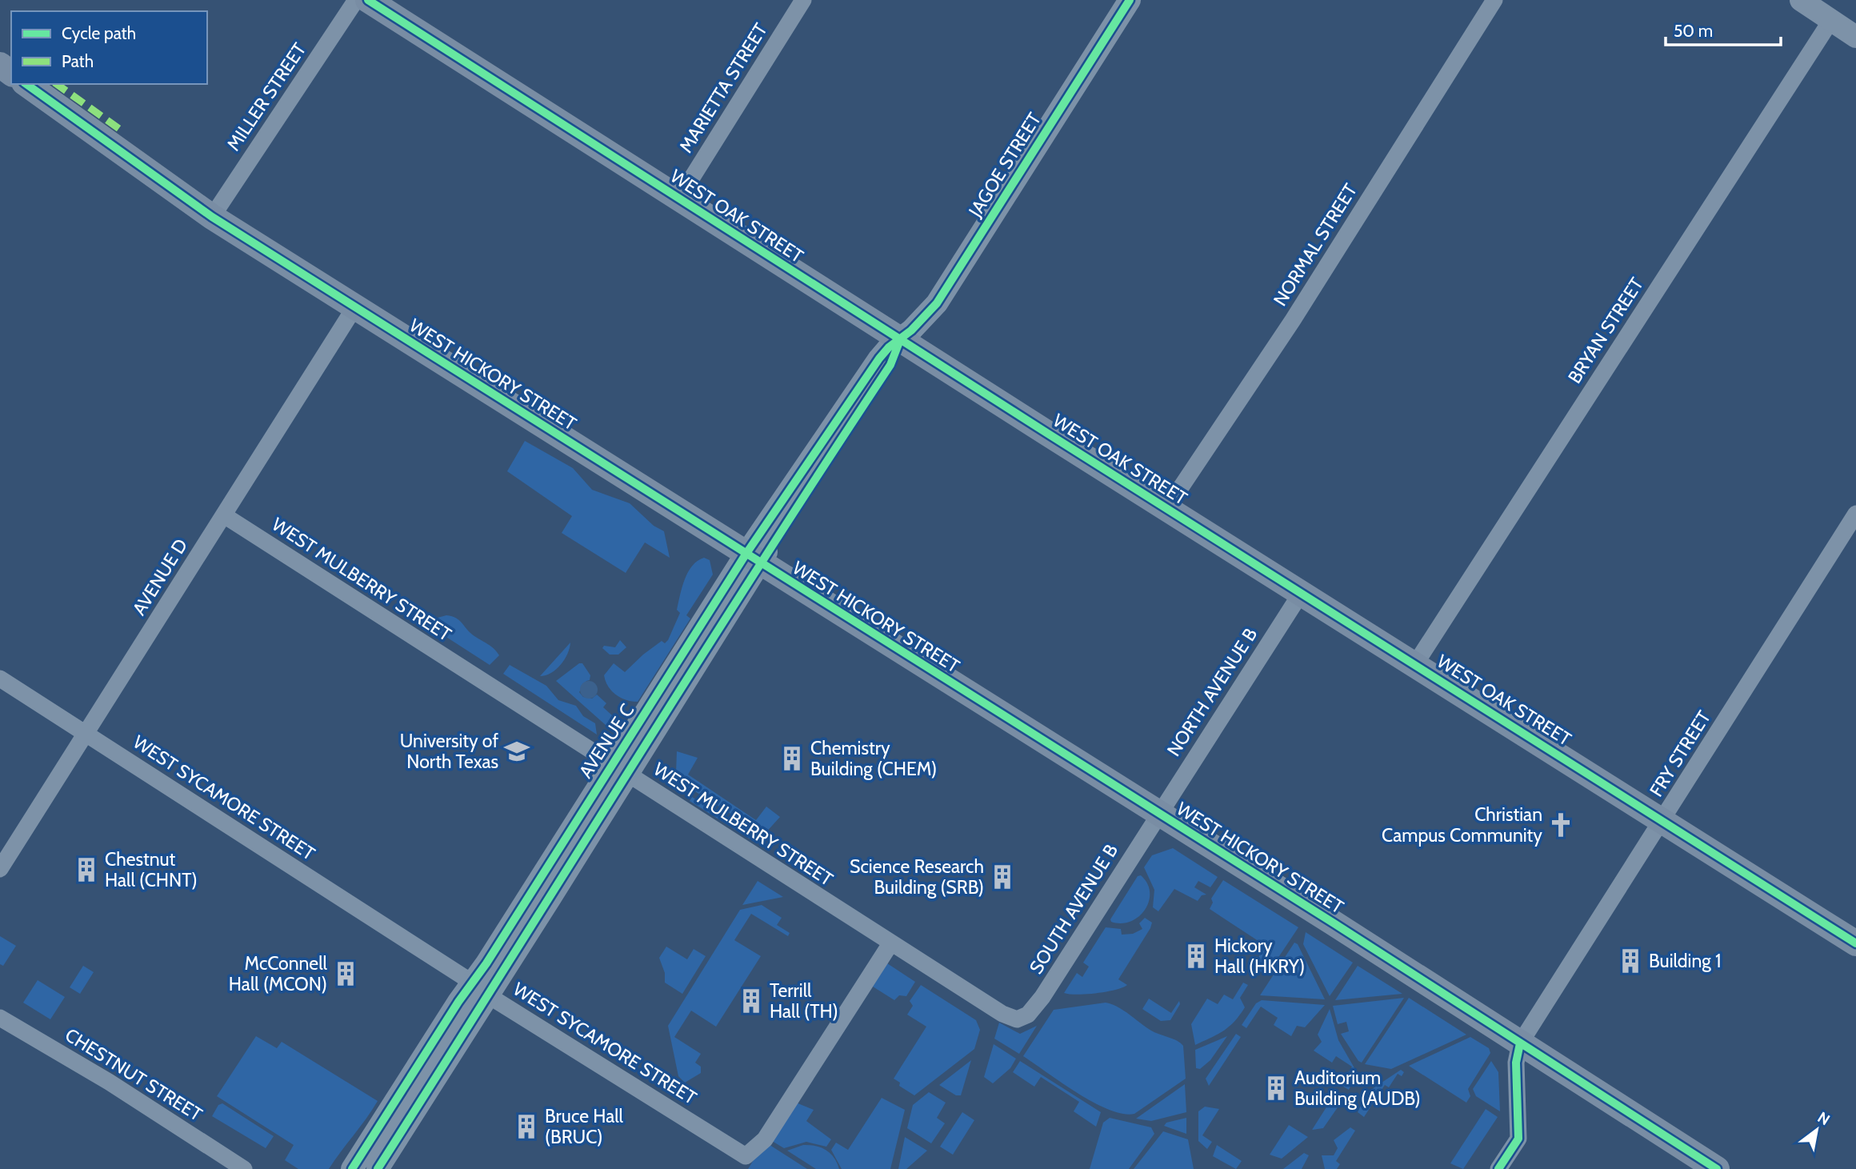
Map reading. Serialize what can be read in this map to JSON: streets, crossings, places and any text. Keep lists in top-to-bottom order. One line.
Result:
{"streets":{"main road":["WEST OAK STREET","WEST HICKORY STREET"],"street":["MARIETTA STREET","MILLER STREET","JAGOE STREET","NORMAL STREET","BRYAN STREET","AVENUE D","WEST MULBERRY STREET","NORTH AVENUE B","FRY STREET","WEST SYCAMORE STREET","SOUTH AVENUE B","CHESTNUT STREET"],"cycle path":["AVENUE C"]},"crossings":[["MARIETTA STREET","WEST OAK STREET"],["MILLER STREET","WEST HICKORY STREET"],["JAGOE STREET","WEST OAK STREET"],["WEST OAK STREET","NORMAL STREET"],["WEST OAK STREET","BRYAN STREET"],["WEST OAK STREET","NORTH AVENUE B"],["WEST OAK STREET","FRY STREET"],["WEST HICKORY STREET","AVENUE D"],["WEST HICKORY STREET","NORTH AVENUE B"],["WEST HICKORY STREET","FRY STREET"],["WEST HICKORY STREET","SOUTH AVENUE B"],["AVENUE D","WEST MULBERRY STREET"],["AVENUE D","WEST SYCAMORE STREET"],["WEST MULBERRY STREET","WEST SYCAMORE STREET"],["WEST MULBERRY STREET","SOUTH AVENUE B"],["NORTH AVENUE B","SOUTH AVENUE B"]],"places":{"school or university":["University of North Texas"],"building":["Chemistry Building (CHEM)","Chestnut Hall (CHNT)","Science Research Building (SRB)","Hickory Hall (HKRY)","Building 1","McConnell Hall (MCON)","Terrill Hall (TH)","Auditorium Building (AUDB)","Bruce Hall (BRUC)"],"church":["Christian Campus Community"]},"legend":["Cycle path","Path"],"scale_bar":"50 m","north":"top right"}
